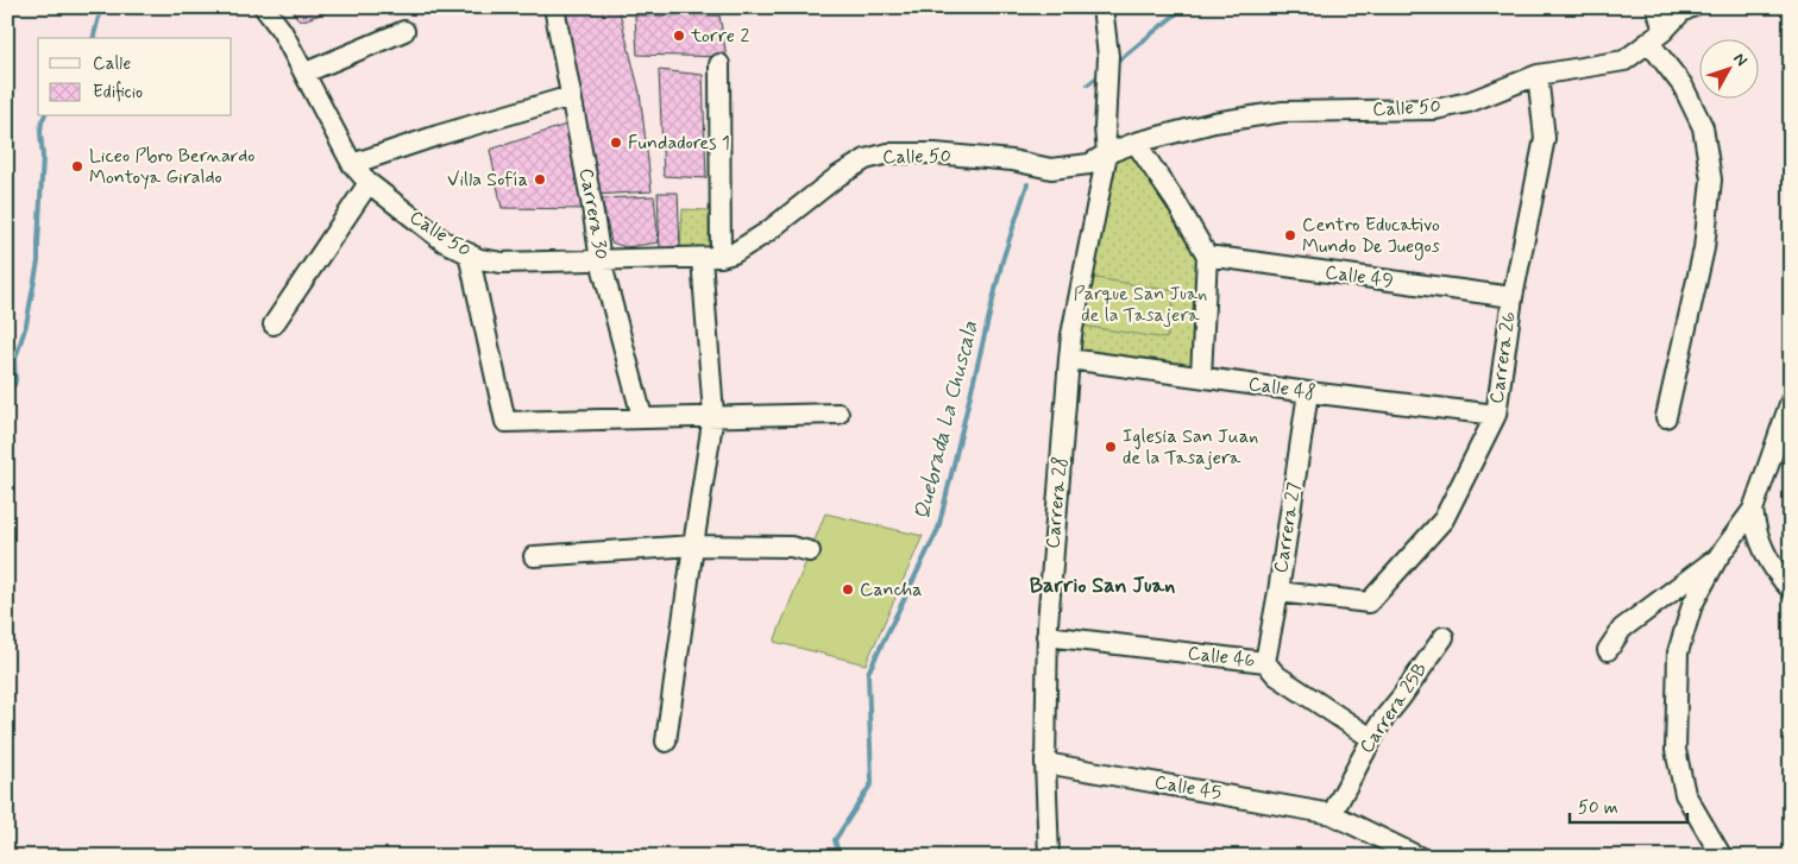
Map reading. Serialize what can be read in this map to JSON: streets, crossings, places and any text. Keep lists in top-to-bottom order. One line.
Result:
{"streets":{"street":["Calle 50","Carrera 30","Calle 49","Carrera 26","Calle 48","Carrera 28","Carrera 27","Calle 46","Carrera 25B","Calle 45"]},"crossings":[["Calle 50","Carrera 30"],["Calle 50","Carrera 26"],["Calle 50","Carrera 28"],["Calle 49","Carrera 26"],["Carrera 26","Calle 48"],["Carrera 26","Carrera 27"],["Calle 48","Carrera 28"],["Calle 48","Carrera 27"],["Carrera 28","Calle 46"],["Carrera 28","Calle 45"],["Carrera 27","Calle 46"],["Calle 46","Carrera 25B"],["Carrera 25B","Calle 45"]],"districts":["Barrio San Juan"],"water":["Quebrada La Chuscala"],"parks":["Parque San Juan de la Tasajera"],"places":["torre 2","Fundadores 1","Liceo Pbro Bernardo Montoya Giraldo","Villa Sofía","Centro Educativo Mundo De Juegos","Iglesia San Juan de la Tasajera","Cancha"],"legend":["Calle","Edificio"],"scale_bar":"50 m","north":"top right"}
